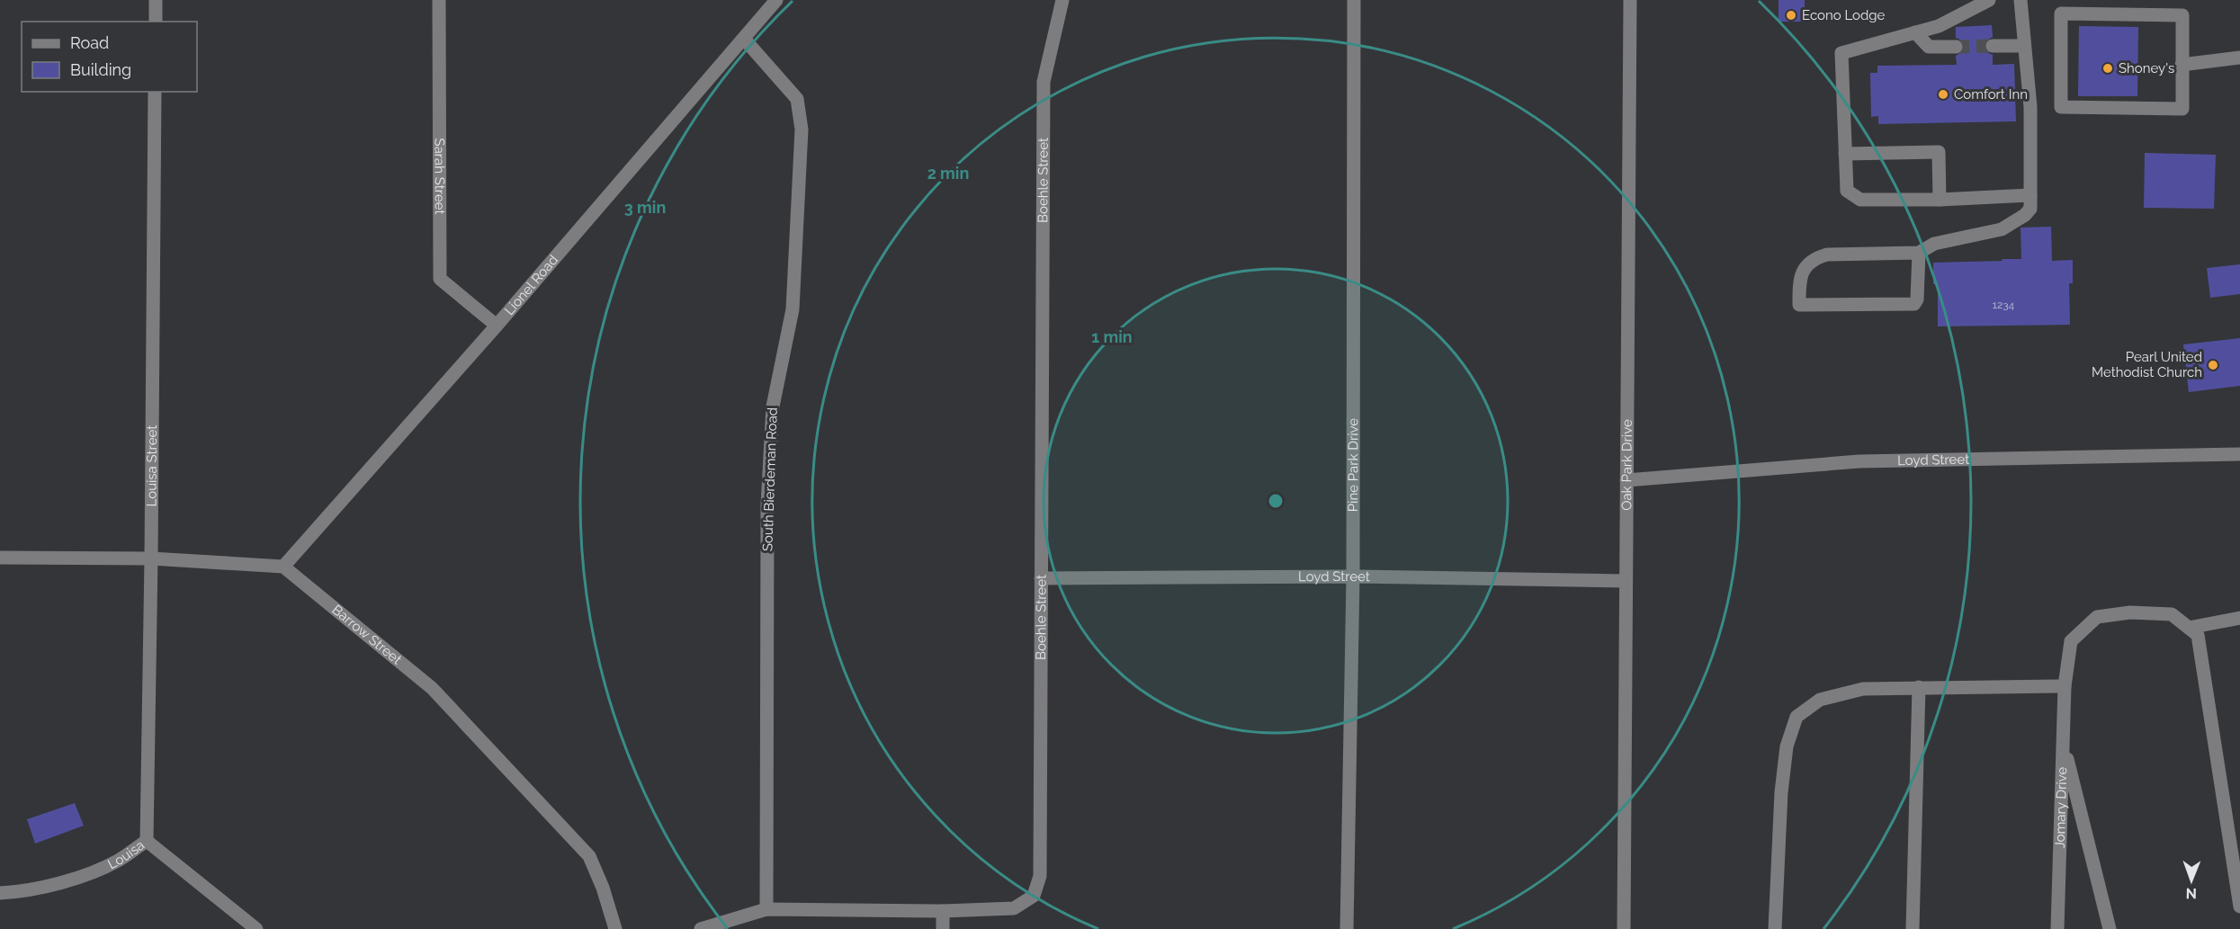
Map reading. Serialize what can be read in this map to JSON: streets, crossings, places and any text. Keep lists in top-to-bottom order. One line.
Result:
{"streets":{"street":["Sarah Street","Boehle Street","Lionel Road","Loyd Street","Pine Park Drive","Oak Park Drive","Louisa Street","South Bierdeman Road","Barrow Street","Jomary Drive","Louisa"]},"crossings":[["Sarah Street","Lionel Road"],["Boehle Street","Loyd Street"],["Boehle Street","South Bierdeman Road"],["Lionel Road","South Bierdeman Road"],["Lionel Road","Barrow Street"],["Loyd Street","Pine Park Drive"],["Loyd Street","Oak Park Drive"],["Louisa Street","Louisa"]],"places":["Econo Lodge","Shoney's","Comfort Inn","Pearl United Methodist Church"],"house_numbers":["1234"],"legend":["Road","Building"],"north":"bottom","rings":["2 min","3 min","1 min"]}
